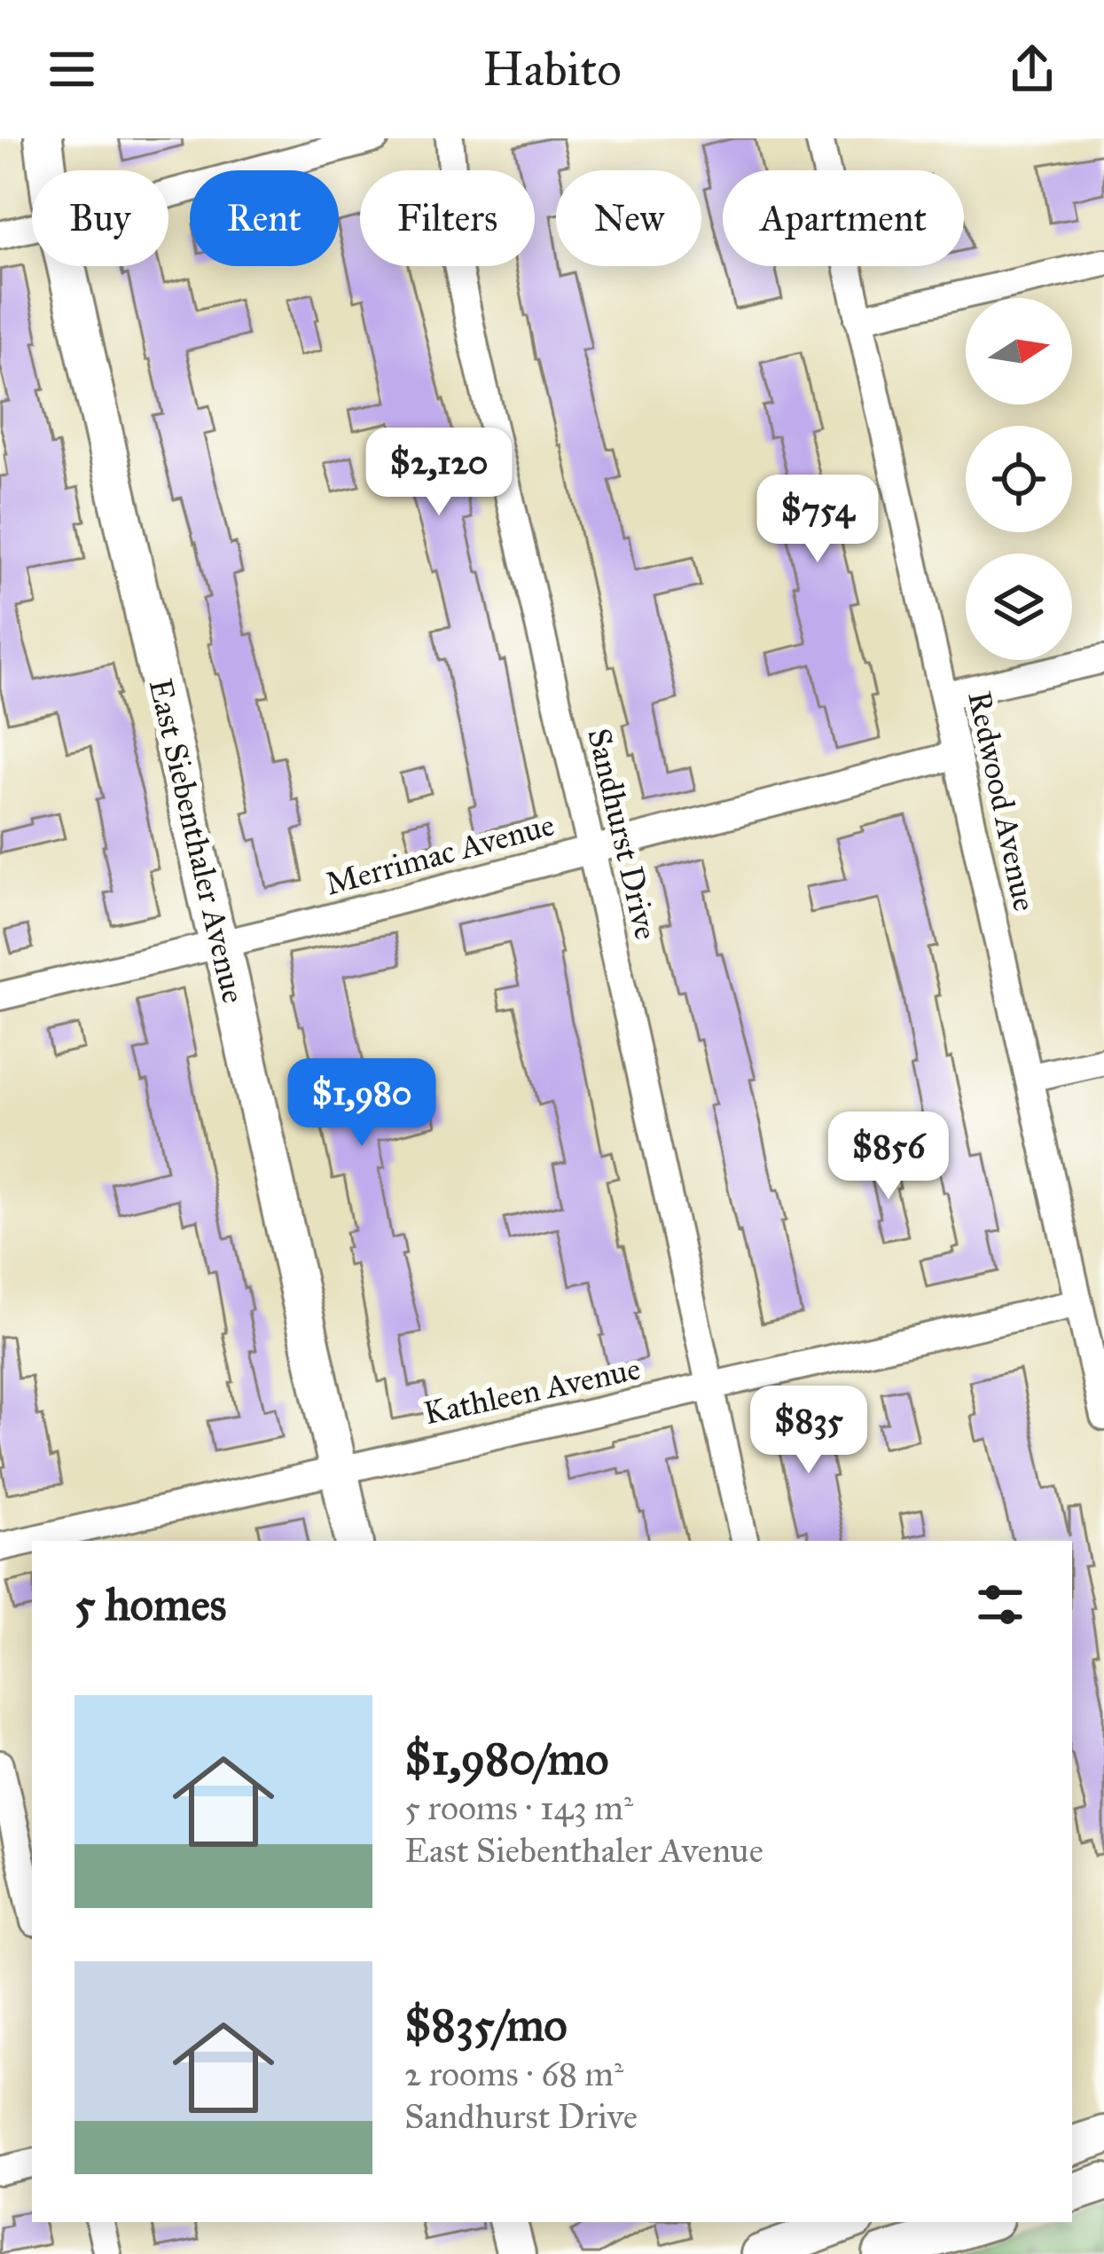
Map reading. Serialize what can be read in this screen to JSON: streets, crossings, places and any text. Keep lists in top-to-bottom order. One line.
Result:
{"streets":{"main road":["East Siebenthaler Avenue"],"street":["Redwood Avenue","Sandhurst Drive","Merrimac Avenue","Kathleen Avenue"]},"crossings":[["Redwood Avenue","Merrimac Avenue"],["Redwood Avenue","Kathleen Avenue"],["Sandhurst Drive","Merrimac Avenue"],["Sandhurst Drive","Kathleen Avenue"],["East Siebenthaler Avenue","Merrimac Avenue"],["East Siebenthaler Avenue","Kathleen Avenue"]],"north":"right","page":{"header":"Habito","chip":["Buy","Rent","Filters","New","Apartment"],"price":["$2,120","$754","$1,980","$856","$835"],"heading":"5 homes","list":[{"name":"$1,980/mo","note":"5 rooms · 143 m² · East Siebenthaler Avenue"},{"name":"$835/mo","note":"2 rooms · 68 m² · Sandhurst Drive"}]}}
